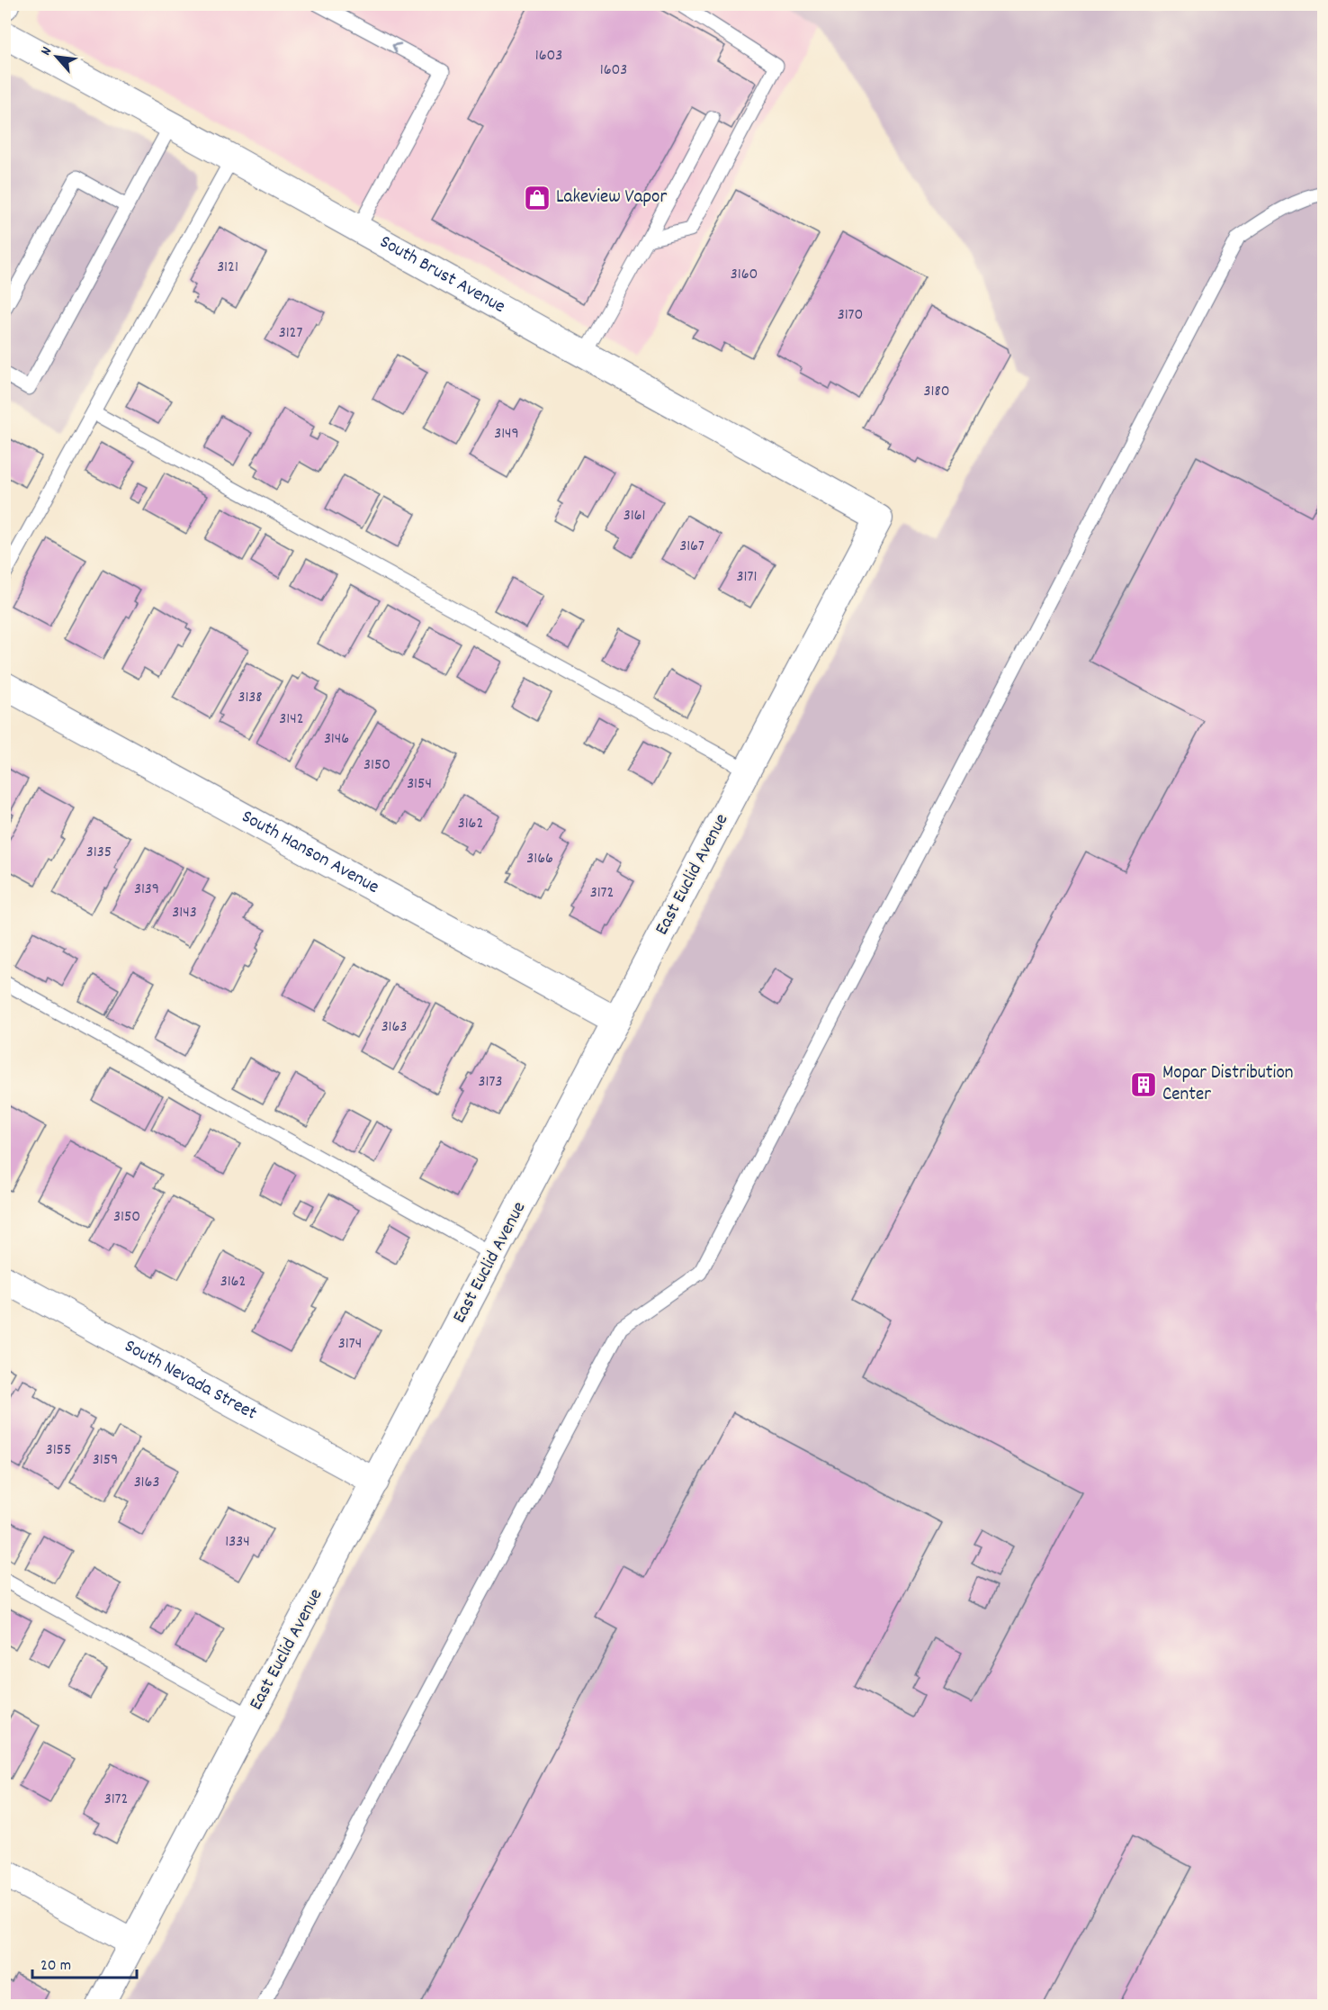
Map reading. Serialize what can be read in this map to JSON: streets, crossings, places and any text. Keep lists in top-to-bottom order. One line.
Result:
{"streets":{"street":["South Brust Avenue","South Hanson Avenue","East Euclid Avenue","South Nevada Street"]},"crossings":[["South Brust Avenue","East Euclid Avenue"],["South Hanson Avenue","East Euclid Avenue"],["East Euclid Avenue","South Nevada Street"]],"places":{"shop":["Lakeview Vapor"],"building":["Mopar Distribution Center"]},"house_numbers":["1603","1603","3121","3160","3170","3127","3180","3149","3161","3167","3171","3138","3142","3146","3150","3154","3162","3135","3166","3139","3172","3143","3163","3173","3150","3162","3174","3155","3159","3163","1334","3172"],"scale_bar":"20 m","north":"top left"}
